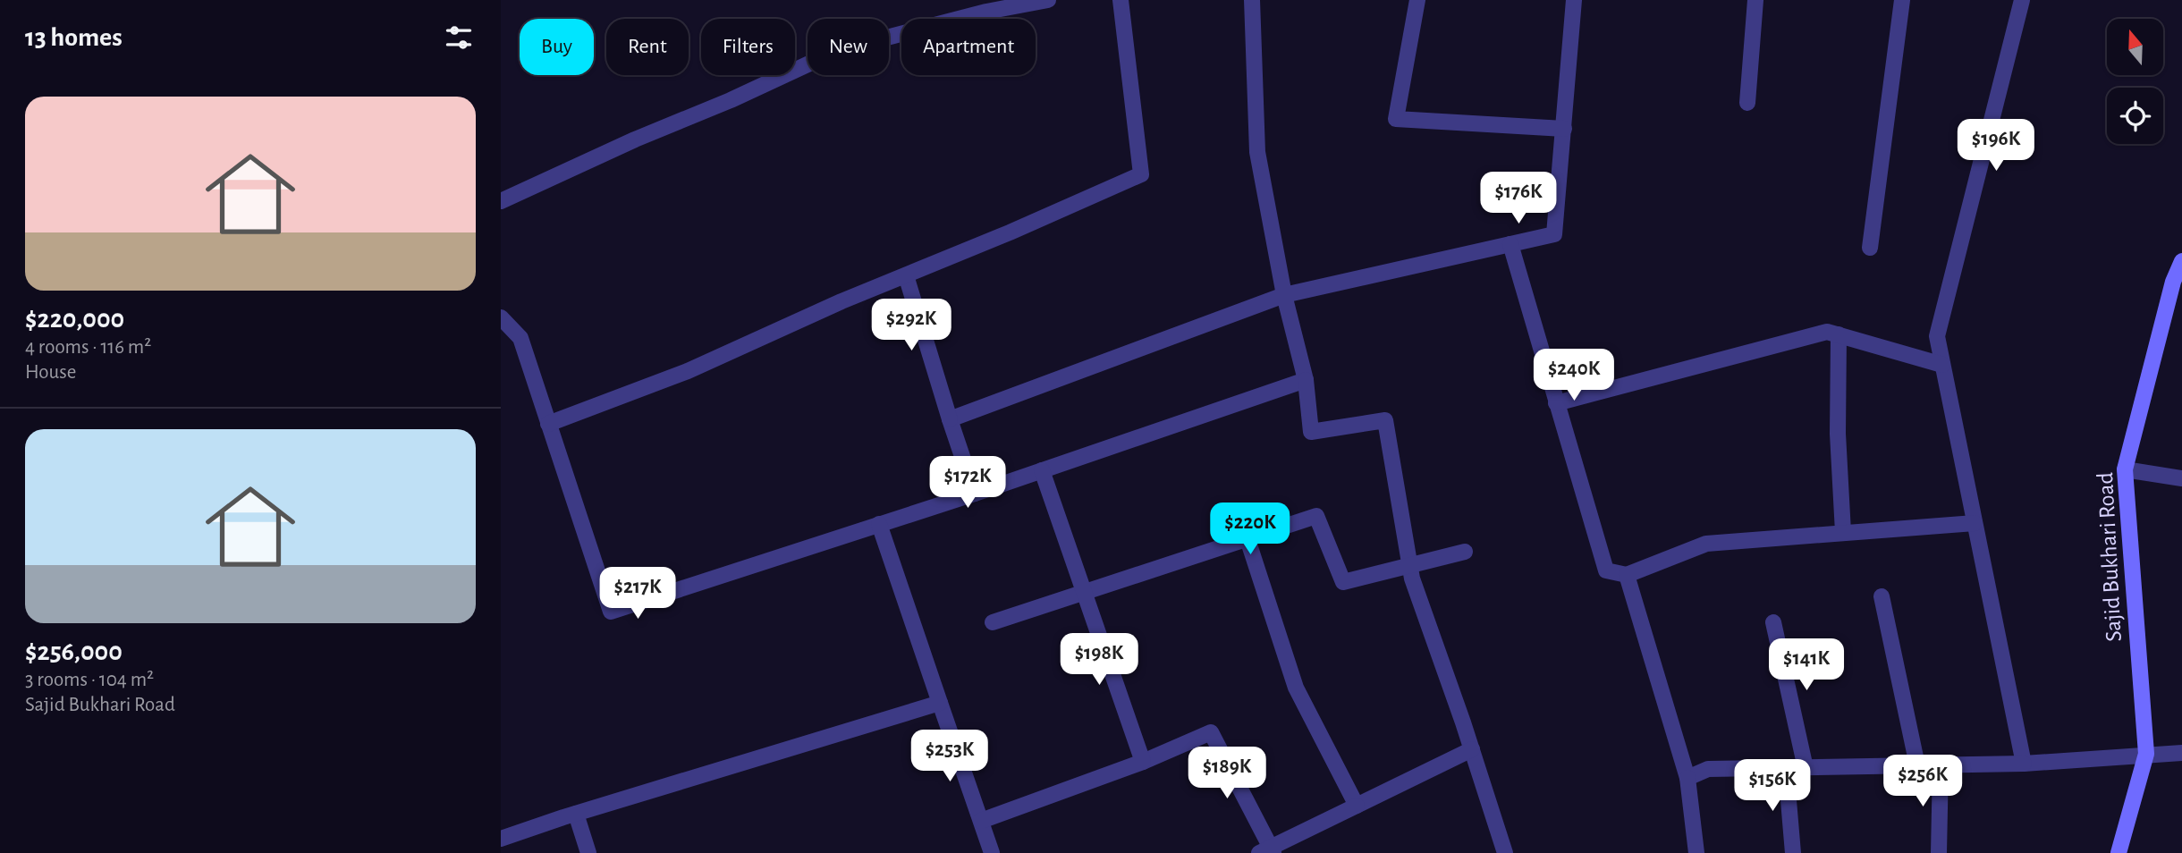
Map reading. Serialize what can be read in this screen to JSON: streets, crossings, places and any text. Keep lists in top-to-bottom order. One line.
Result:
{"streets":{"street":["Sajid Bukhari Road"]},"north":"top","page":{"heading":"13 homes","chip":["Buy","Rent","Filters","New","Apartment"],"list":[{"name":"$220,000","note":"4 rooms · 116 m² · House"},{"name":"$256,000","note":"3 rooms · 104 m² · Sajid Bukhari Road"}],"price":["$196K","$176K","$292K","$240K","$172K","$220K","$217K","$198K","$141K","$253K","$189K","$256K","$156K"]}}
